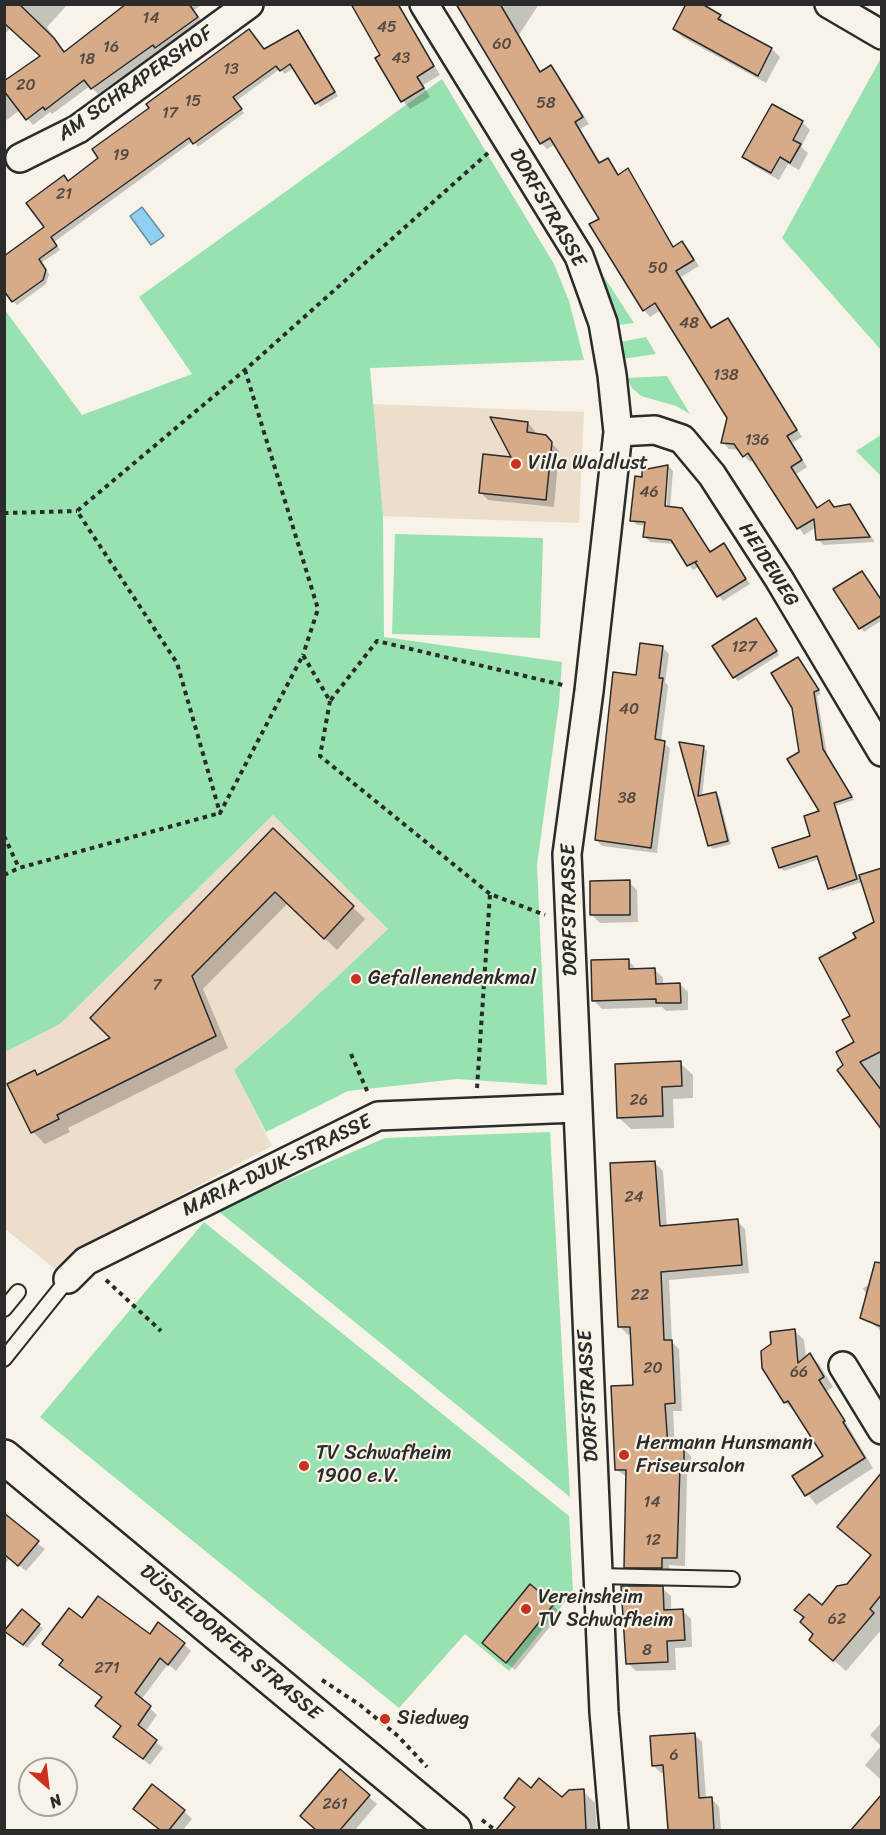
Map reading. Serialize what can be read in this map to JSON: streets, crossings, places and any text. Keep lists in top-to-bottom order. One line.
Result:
{"streets":{"main road":["DÜSSELDORFER STRASSE"],"street":["AM SCHRAPERSHOF","DORFSTRASSE","HEIDEWEG","MARIA-DJUK-STRASSE"]},"crossings":[["DORFSTRASSE","HEIDEWEG"],["DORFSTRASSE","MARIA-DJUK-STRASSE"]],"places":["Villa Waldlust","Gefallenendenkmal","Hermann Hunsmann Friseursalon","TV Schwafheim 1900 e.V.","Vereinsheim TV Schwafheim","Siedweg"],"house_numbers":["14","45","60","16","43","18","13","20","15","58","17","19","21","50","48","138","136","46","127","40","38","7","26","24","22","20","66","14","12","62","8","271","6","261"],"north":"bottom right"}
